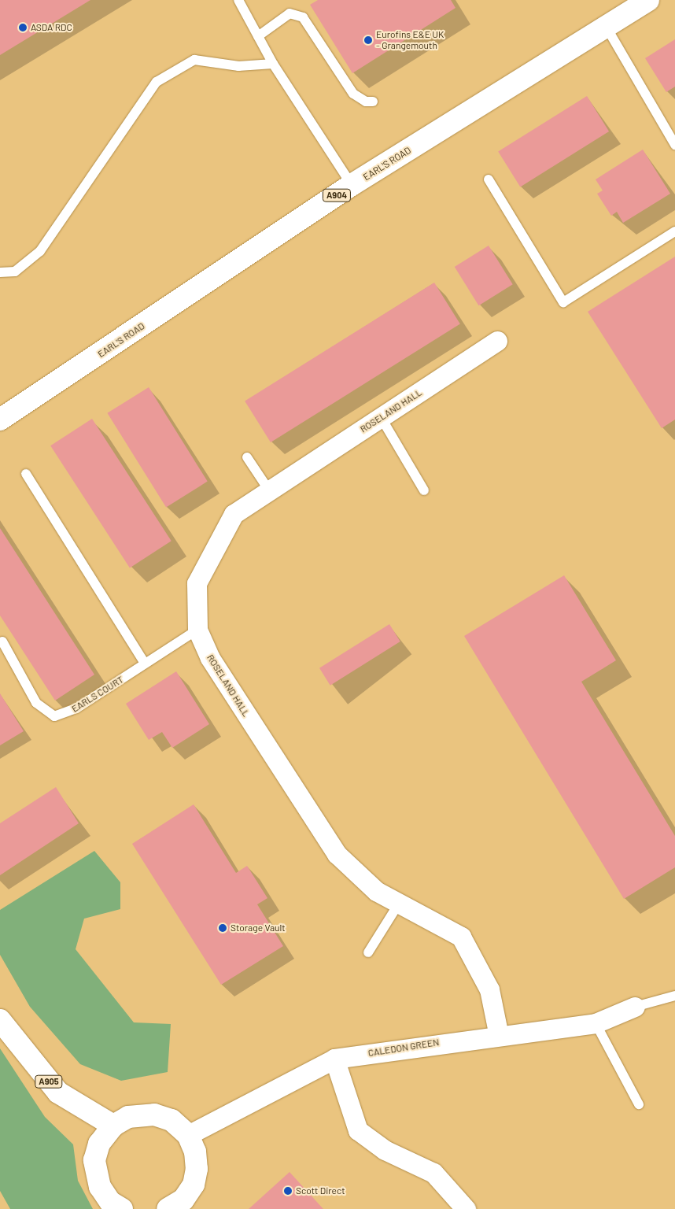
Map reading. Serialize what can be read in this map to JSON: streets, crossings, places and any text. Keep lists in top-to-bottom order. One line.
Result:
{"streets":{"main road":["EARL'S ROAD","A904","A905"],"street":["ROSELAND HALL","CALEDON GREEN"],"lane":["EARLS COURT"]},"crossings":[["ROSELAND HALL","EARLS COURT"],["ROSELAND HALL","CALEDON GREEN"]],"places":["ASDA RDC","Eurofins E&E UK - Grangemouth","Storage Vault","Scott Direct"]}
